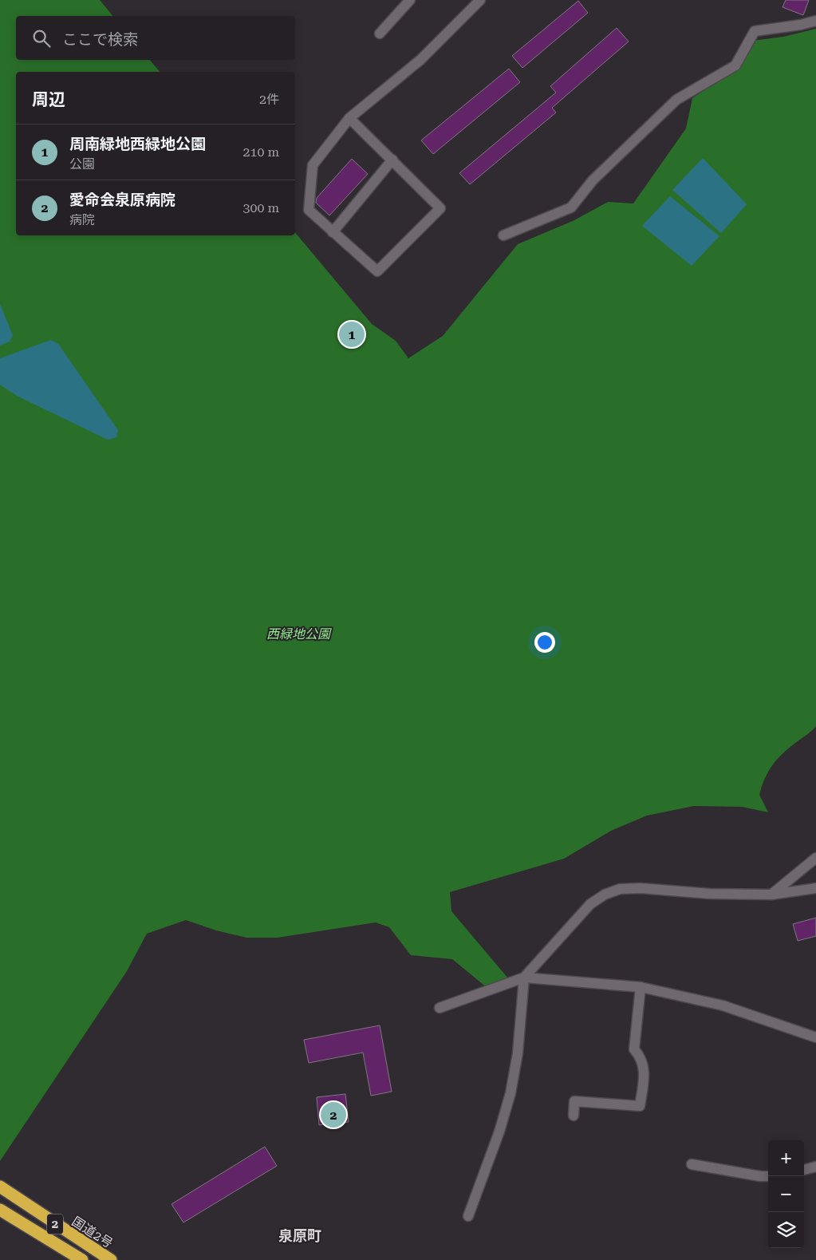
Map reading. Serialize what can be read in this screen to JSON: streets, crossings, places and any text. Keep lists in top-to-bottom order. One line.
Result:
{"streets":{"highway":["2","国道2号"]},"districts":["泉原町"],"parks":["西緑地公園"],"page":{"search":"ここで検索","heading":["周辺","2件"],"list":[{"mark":"1","name":"周南緑地西緑地公園","note":"公園","value":"210 m"},{"mark":"2","name":"愛命会泉原病院","note":"病院","value":"300 m"}],"pins":["1","2"],"map_buttons":["+","−"]}}
